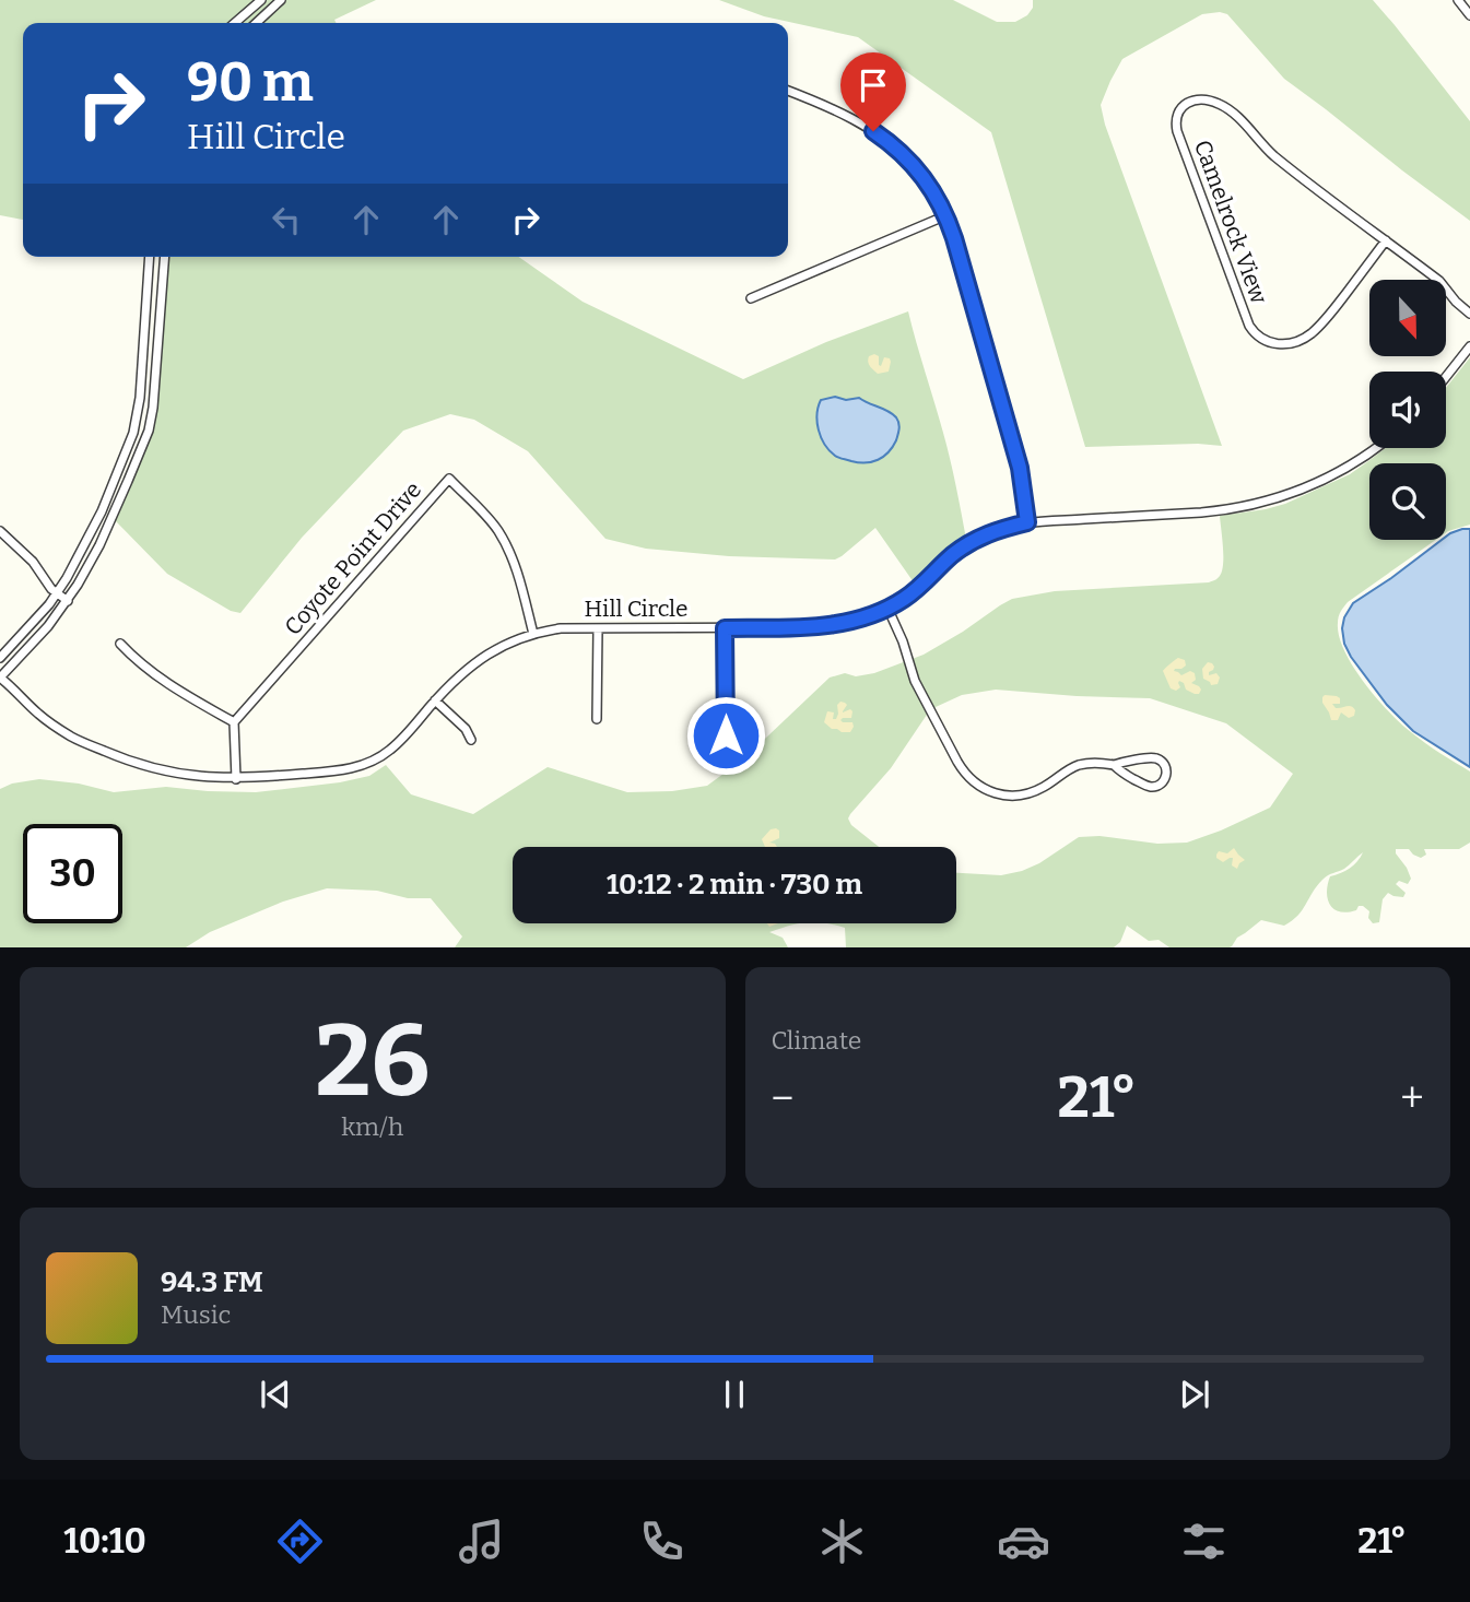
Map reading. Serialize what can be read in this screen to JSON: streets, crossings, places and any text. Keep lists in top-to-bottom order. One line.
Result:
{"streets":{"street":["Camelrock View","Coyote Point Drive","Hill Circle"]},"crossings":[["Coyote Point Drive","Hill Circle"]],"north":"bottom","page":{"turn":["90 m","Hill Circle"],"limit":"30","trip":"10:12 · 2 min · 730 m","tile":[["26","km/h"],"Climate"],"heat":["−","21°","+"],"song":["94.3 FM","Music"],"tabs":["10:10","21°"]}}
